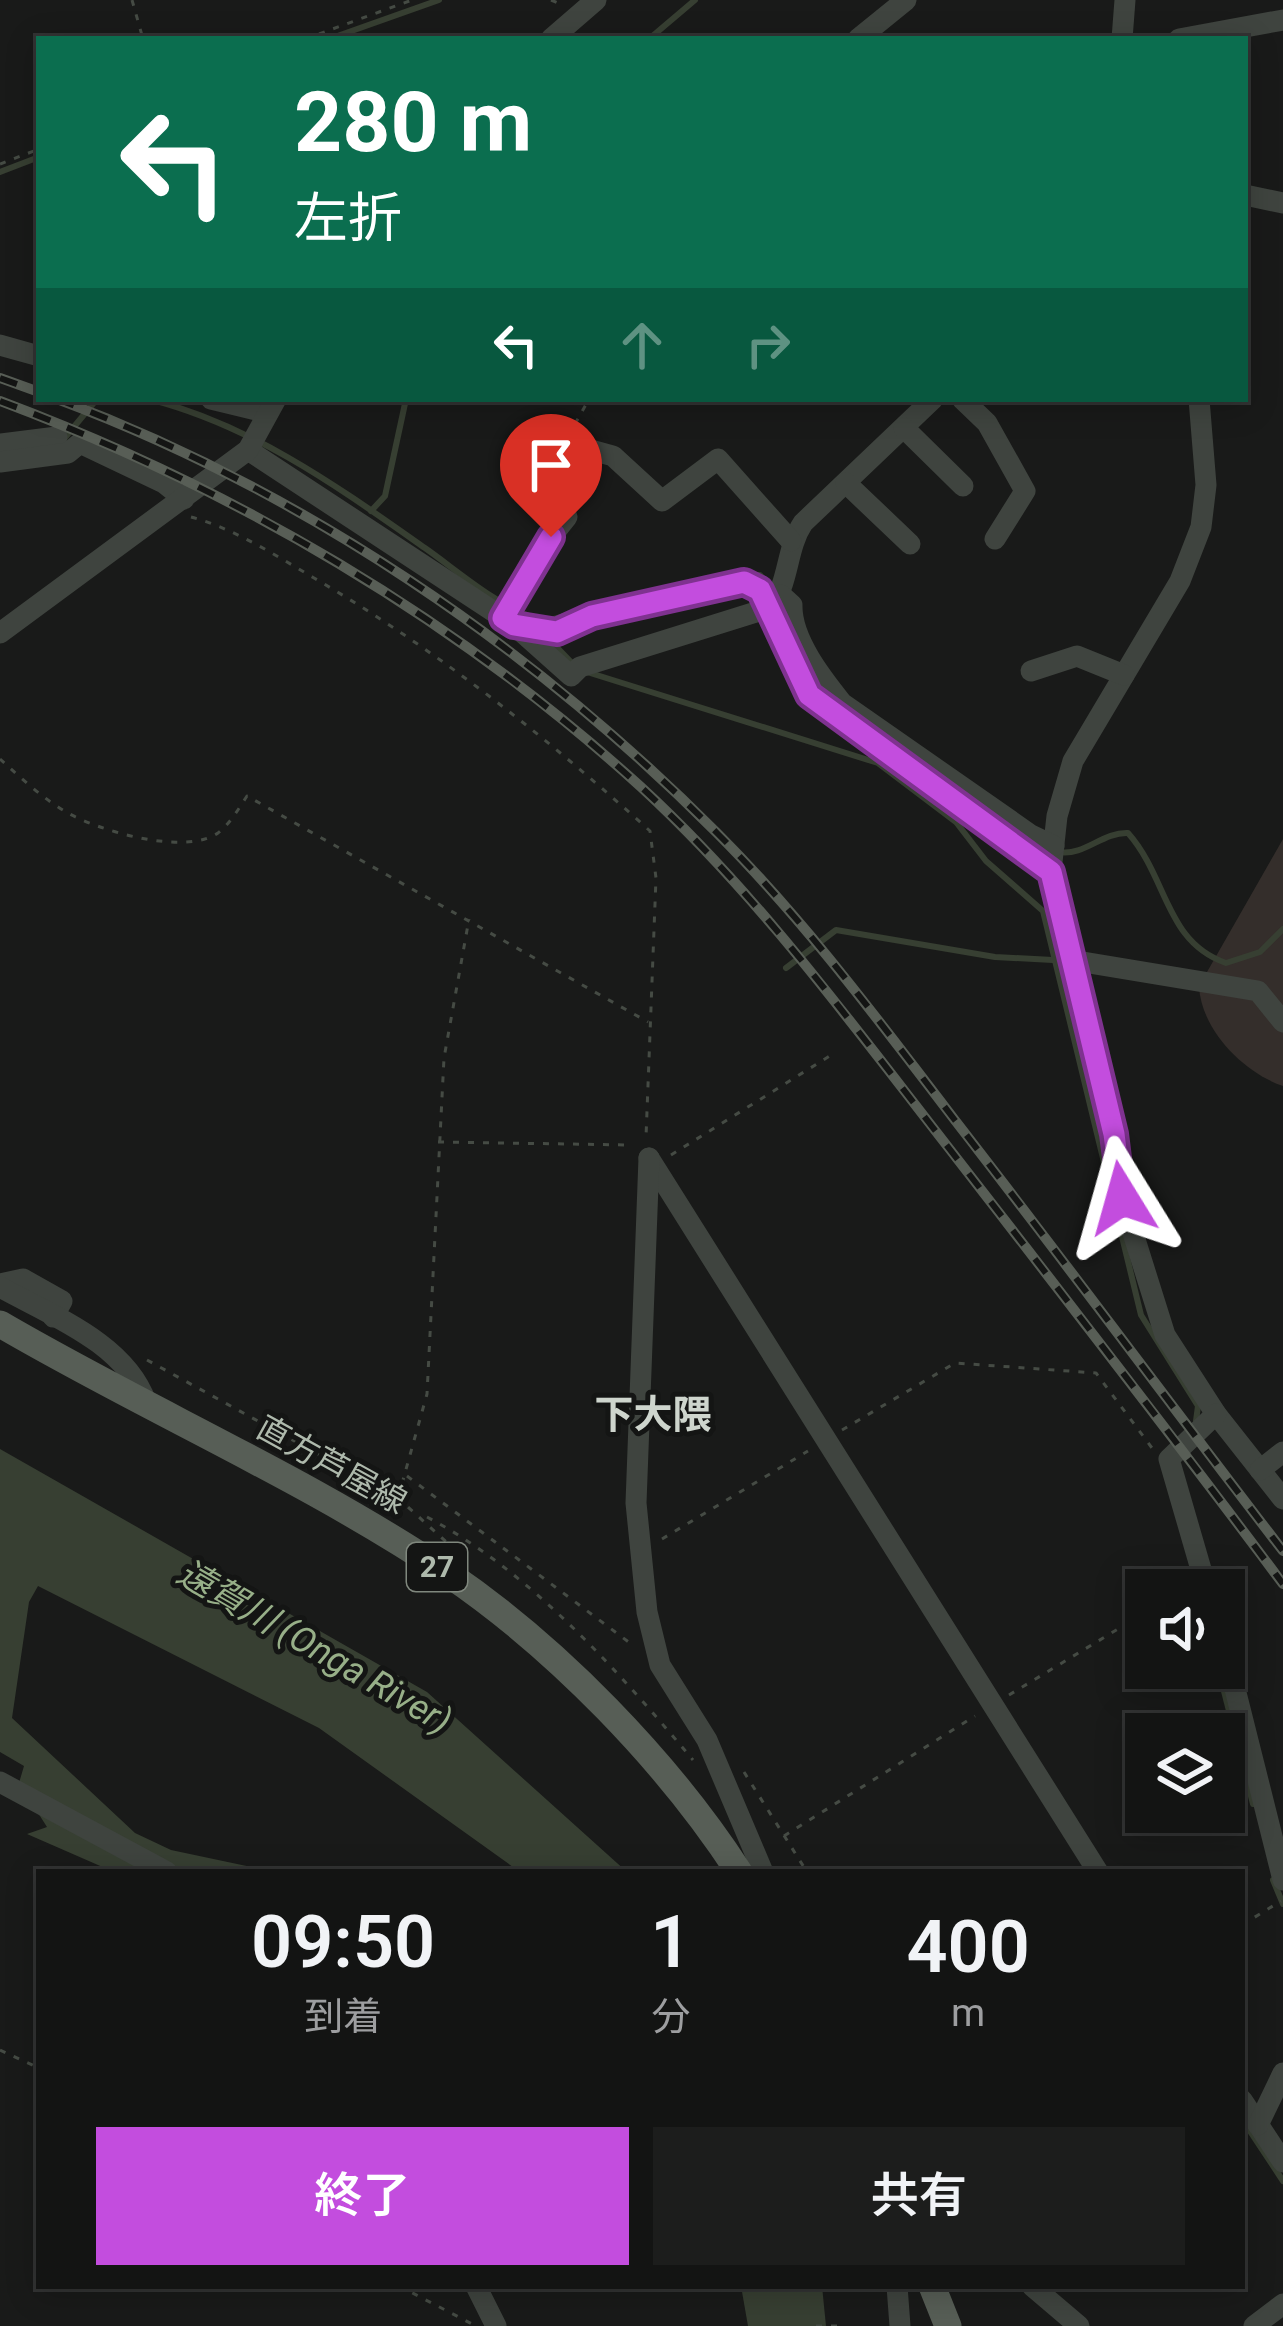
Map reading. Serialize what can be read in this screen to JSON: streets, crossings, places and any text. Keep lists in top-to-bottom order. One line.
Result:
{"streets":{"main road":["直方芦屋線","27"]},"districts":["下大隈"],"water":["遠賀川 (Onga River)"],"page":{"turn":["280 m","左折"],"eta":["09:50","到着","1","分","400","m"],"buttons":["終了","共有"]}}
